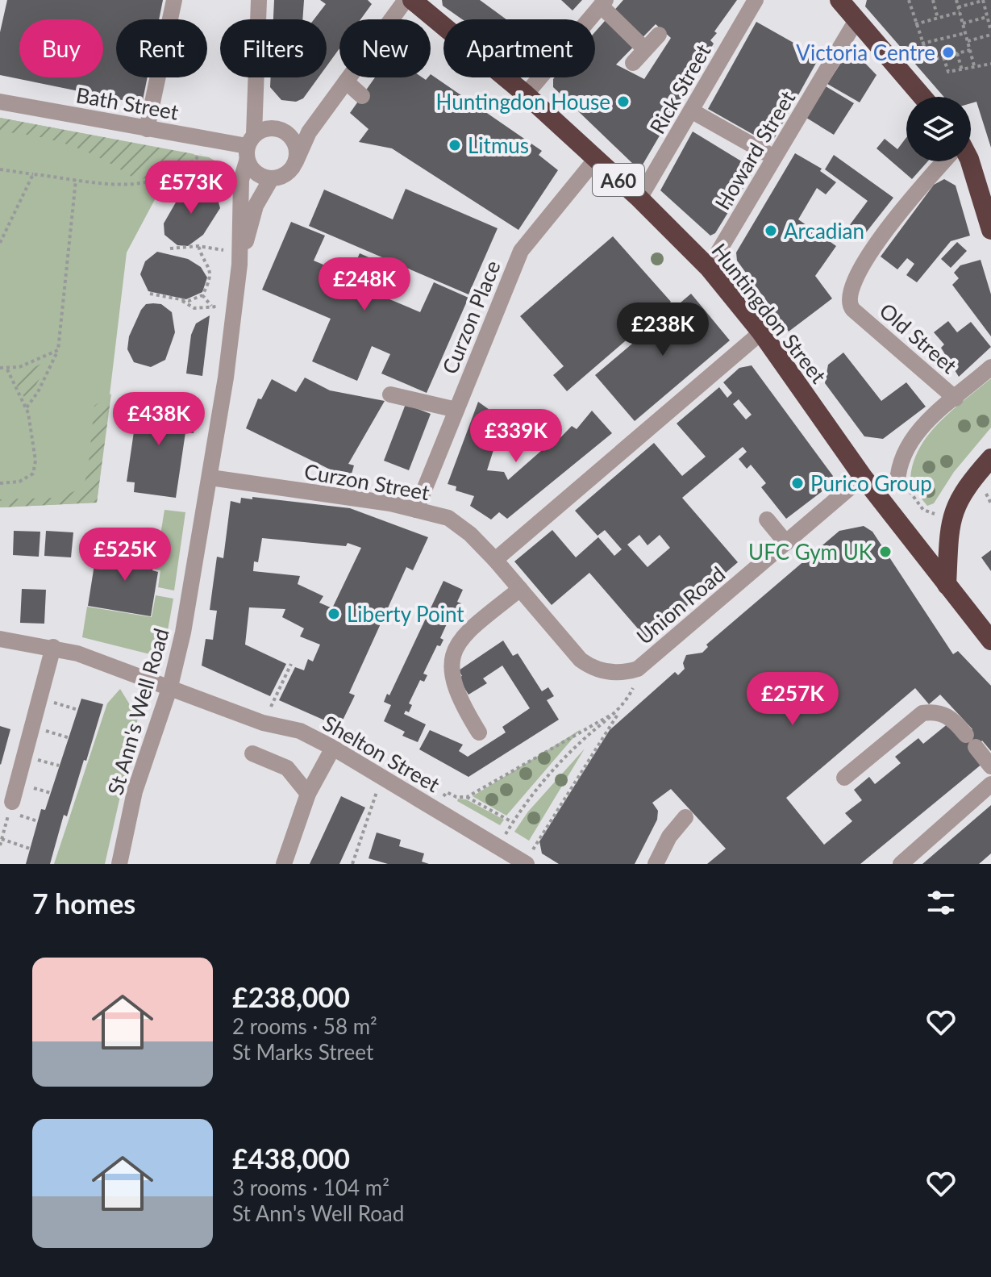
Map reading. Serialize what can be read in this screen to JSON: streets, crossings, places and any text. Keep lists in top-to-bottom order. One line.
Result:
{"streets":{"highway":["A60","Huntingdon Street"],"street":["Rick Street","Bath Street","Howard Street","Curzon Place","Old Street","Curzon Street","Union Road","St Ann's Well Road","Shelton Street"]},"crossings":[["Rick Street","Huntingdon Street"],["Bath Street","St Ann's Well Road"],["Howard Street","Huntingdon Street"],["Huntingdon Street","Curzon Place"],["Huntingdon Street","Union Road"],["Curzon Place","Curzon Street"],["Curzon Street","Union Road"],["Curzon Street","St Ann's Well Road"],["St Ann's Well Road","Shelton Street"]],"places":["Victoria Centre","Huntingdon House","Litmus","Arcadian","Purico Group","UFC Gym UK","Liberty Point"],"page":{"chip":["Buy","Rent","Filters","New","Apartment"],"price":["£573K","£248K","£238K","£438K","£339K","£525K","£257K"],"heading":"7 homes","list":[{"name":"£238,000","note":"2 rooms · 58 m² · St Marks Street"},{"name":"£438,000","note":"3 rooms · 104 m² · St Ann's Well Road"}]}}
